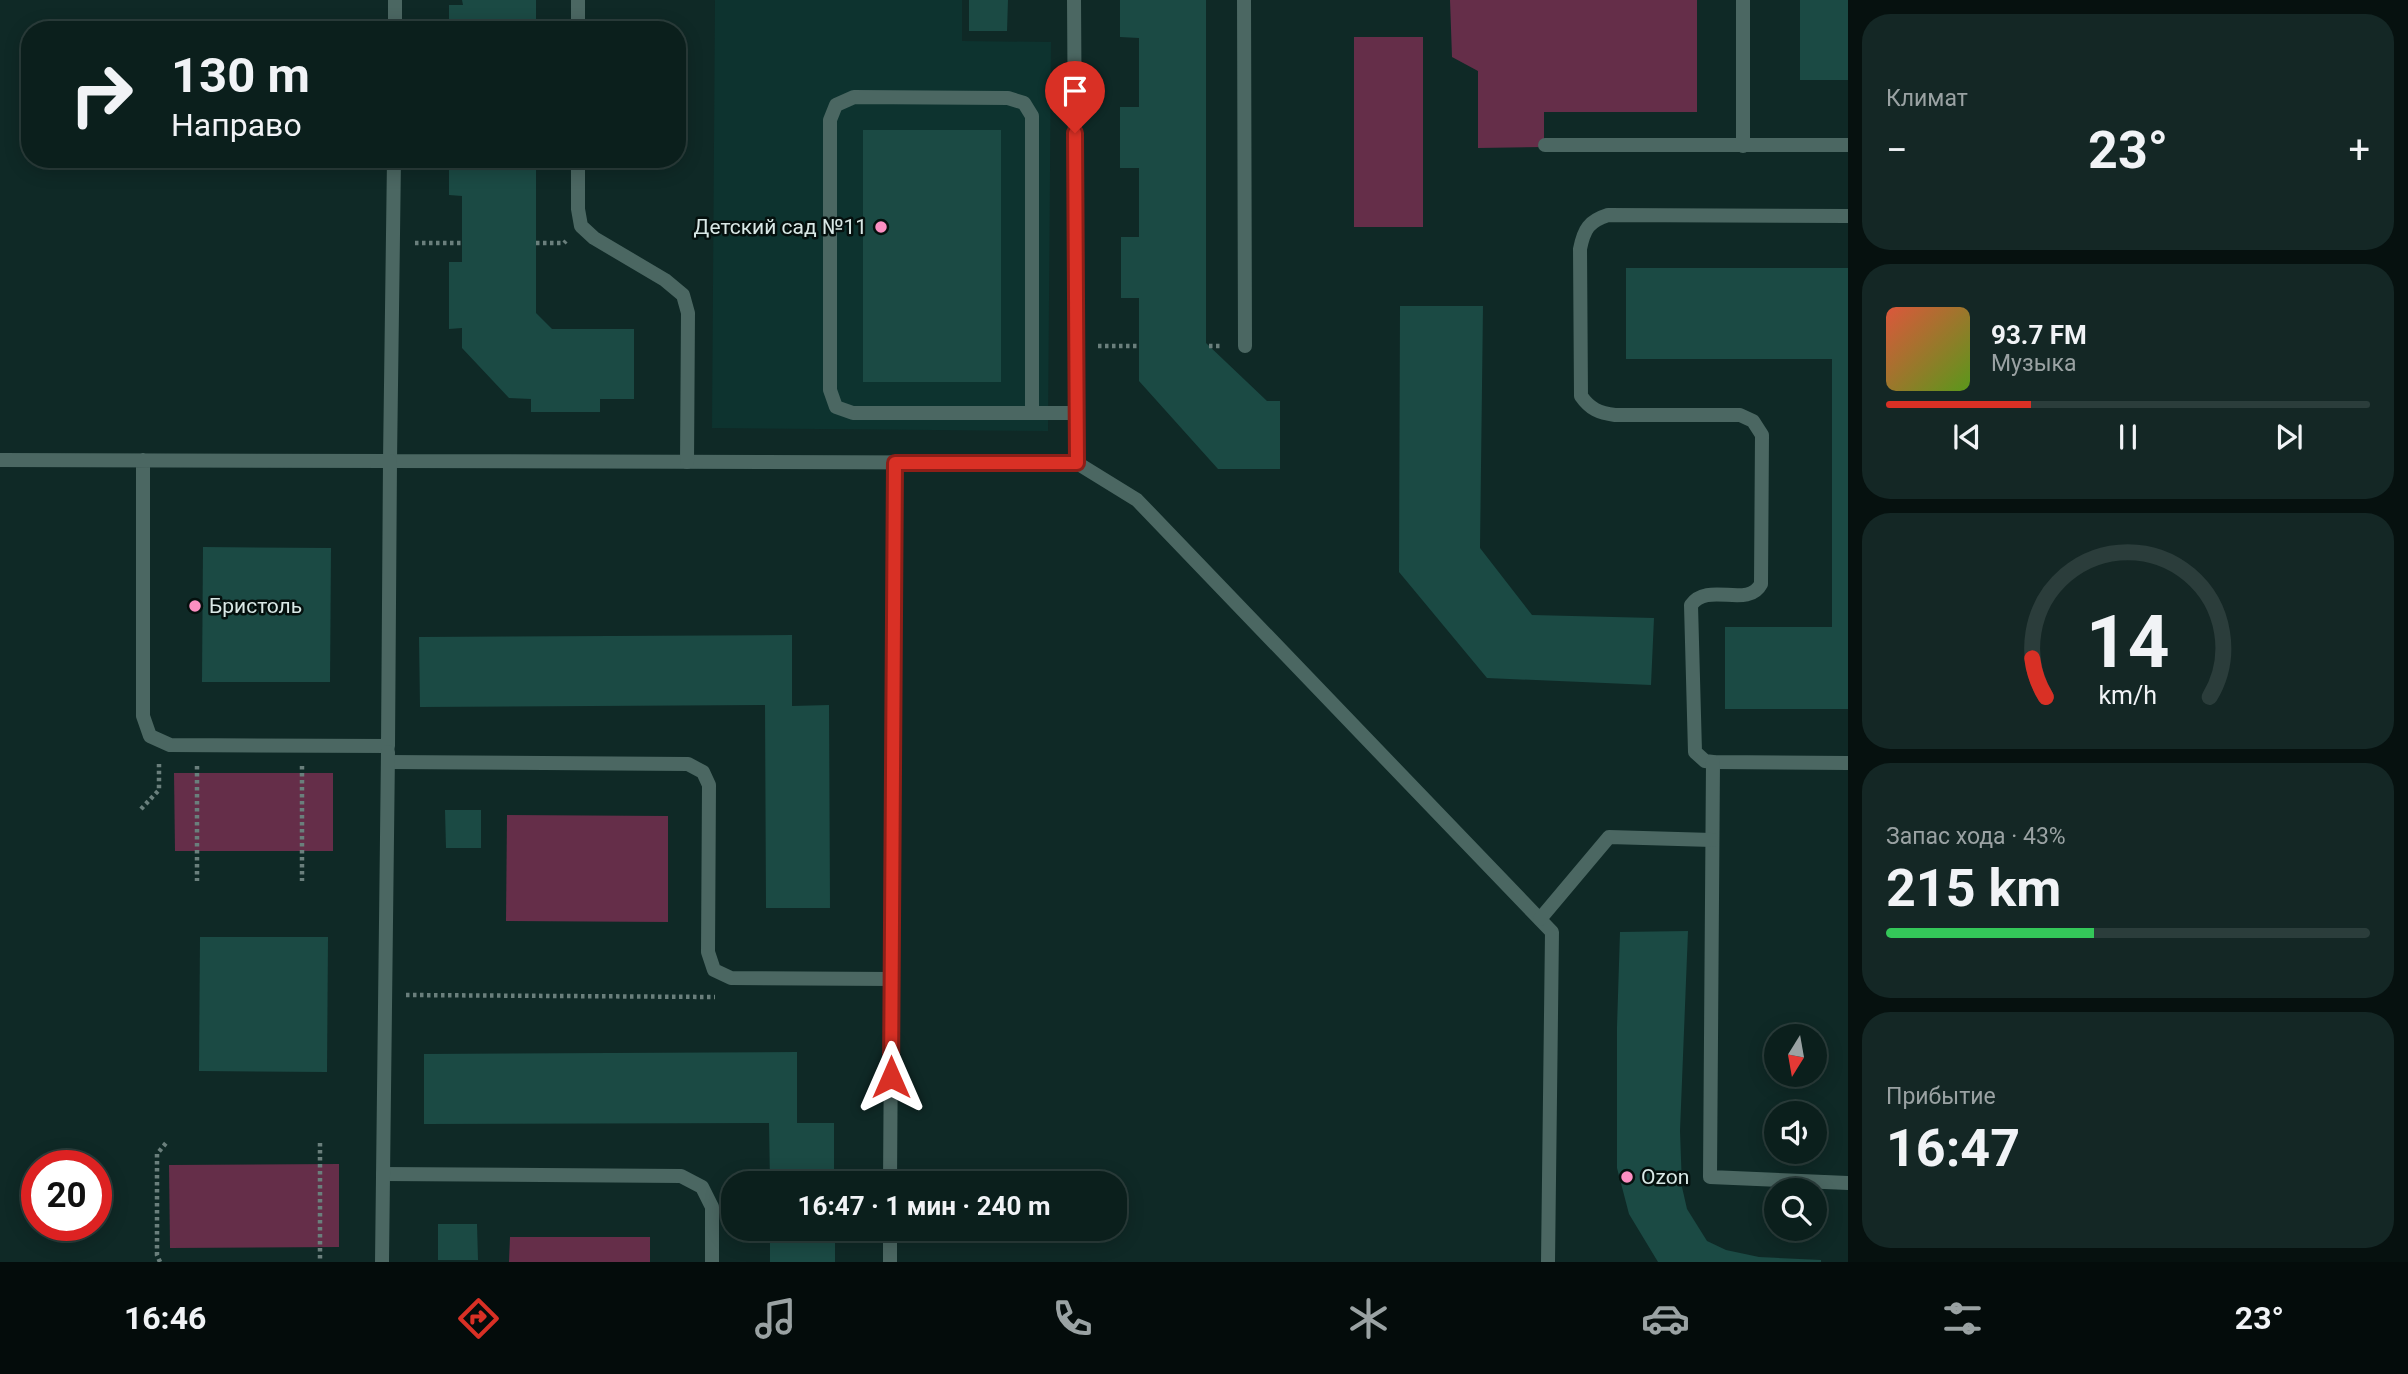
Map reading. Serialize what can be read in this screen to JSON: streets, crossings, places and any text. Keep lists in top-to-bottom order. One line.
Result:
{"places":["Детский сад №11","Бристоль","Ozon"],"north":"bottom","page":{"tile":["Климат",["Запас хода · 43%","215 km"],["Прибытие","16:47"]],"turn":["130 m","Направо"],"heat":["−","23°","+"],"song":["93.7 FM","Музыка"],"limit":"20","trip":"16:47 · 1 мин · 240 m","tabs":["16:46","23°"],"gauge":["14","km/h"]}}
